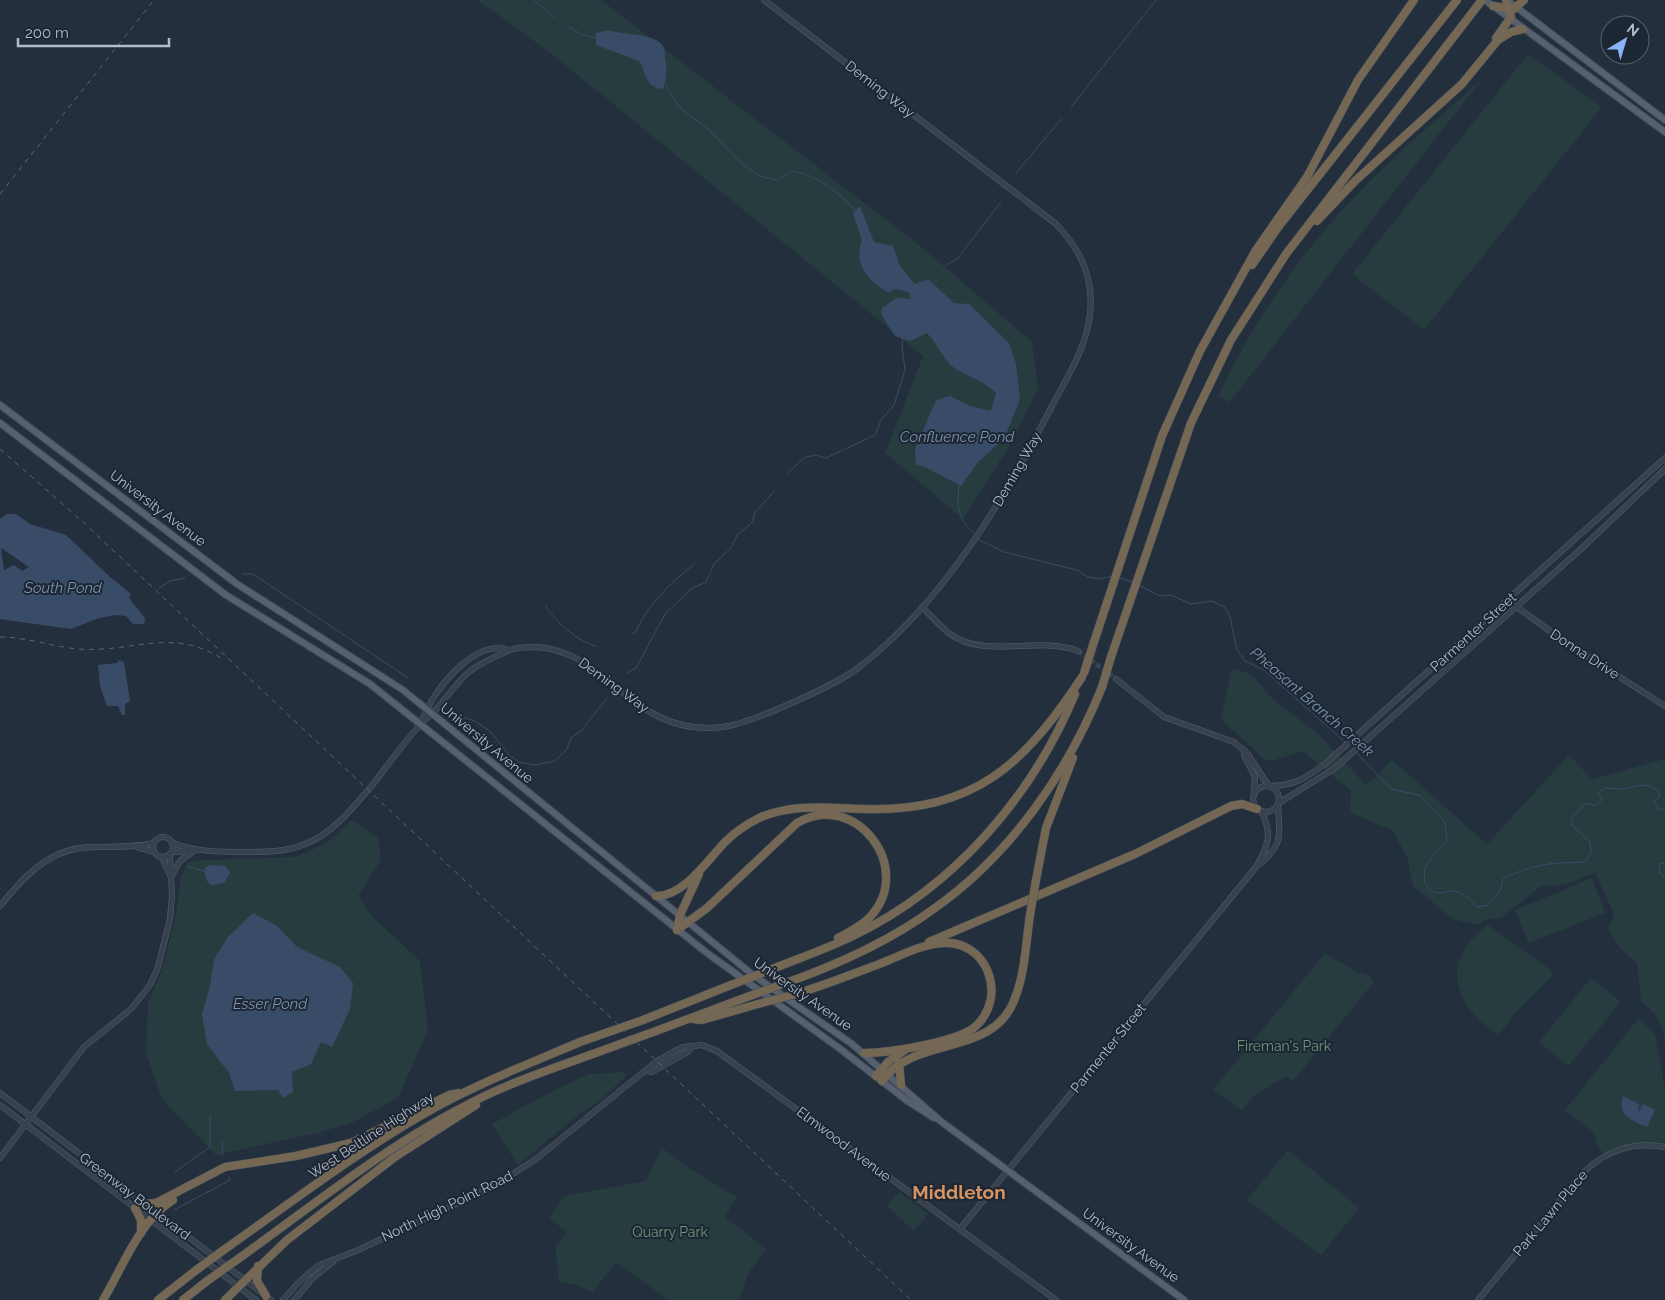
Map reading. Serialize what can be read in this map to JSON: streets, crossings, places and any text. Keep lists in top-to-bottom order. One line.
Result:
{"streets":{"highway":["West Beltline Highway"],"main road":["University Avenue"],"street":["Deming Way","Parmenter Street","Donna Drive","Elmwood Avenue","Greenway Boulevard","North High Point Road","Park Lawn Place"]},"crossings":[["Deming Way","University Avenue"],["University Avenue","Parmenter Street"],["Parmenter Street","Donna Drive"],["Parmenter Street","Elmwood Avenue"],["Elmwood Avenue","North High Point Road"]],"districts":["Middleton"],"water":["Confluence Pond","South Pond","Pheasant Branch Creek","Esser Pond"],"parks":["Fireman's Park","Quarry Park"],"scale_bar":"200 m","north":"top right"}
